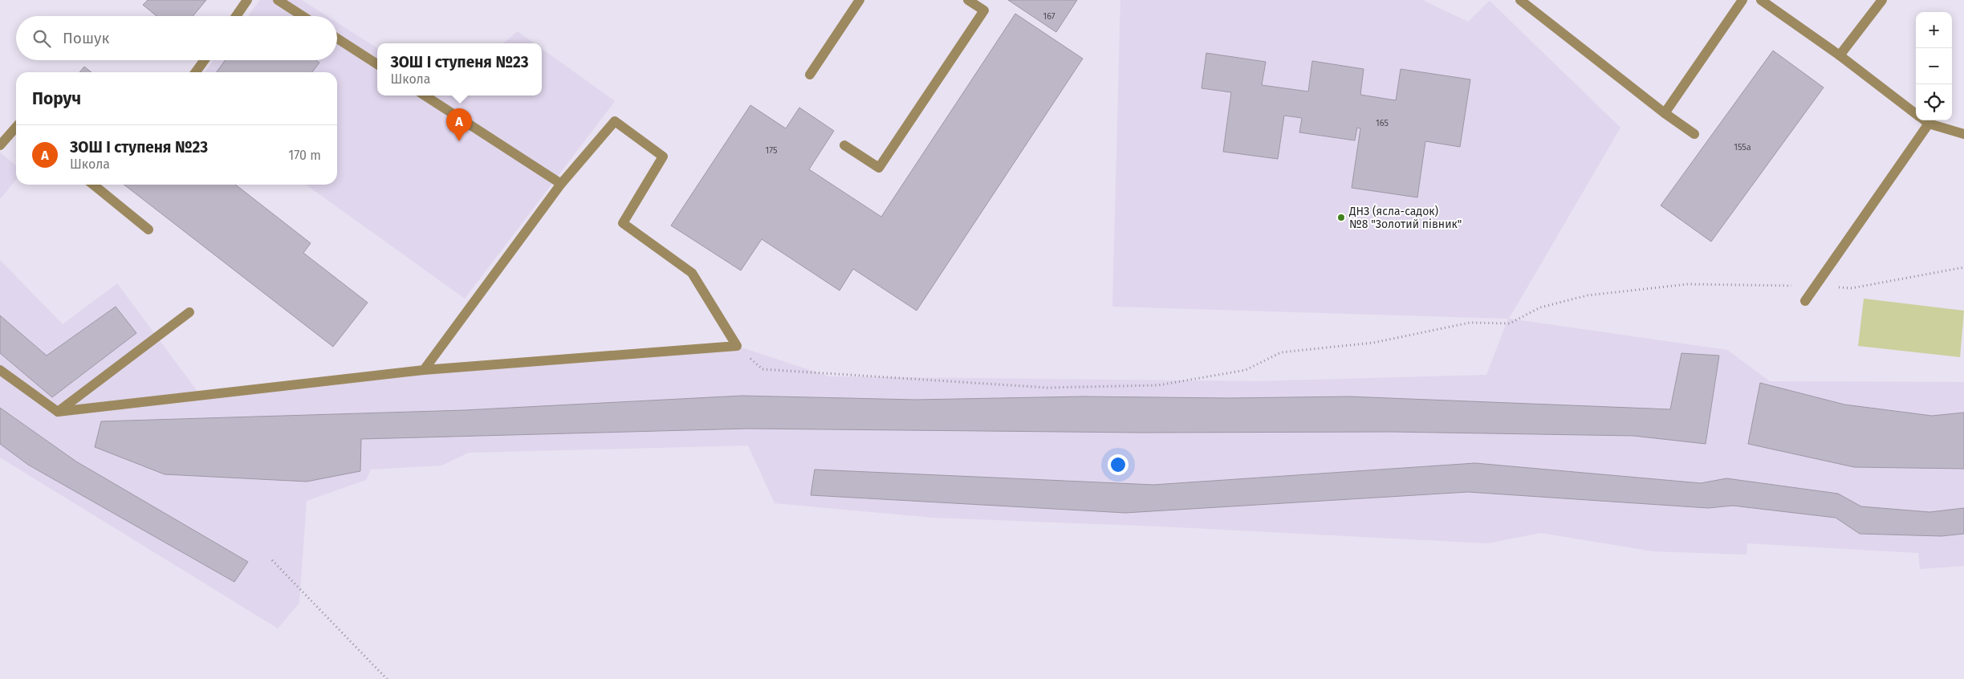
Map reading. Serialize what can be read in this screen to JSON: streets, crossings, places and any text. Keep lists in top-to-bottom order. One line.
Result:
{"places":["ДНЗ (ясла-садок) №8 \"Золотий півник\""],"house_numbers":["167","165","155а","175"],"page":{"map_buttons":["+","−"],"search":"Пошук","popup":["ЗОШ І ступеня №23","Школа"],"heading":"Поруч","pins":"A","list":[{"mark":"A","name":"ЗОШ І ступеня №23","note":"Школа","value":"170 m"}]}}
